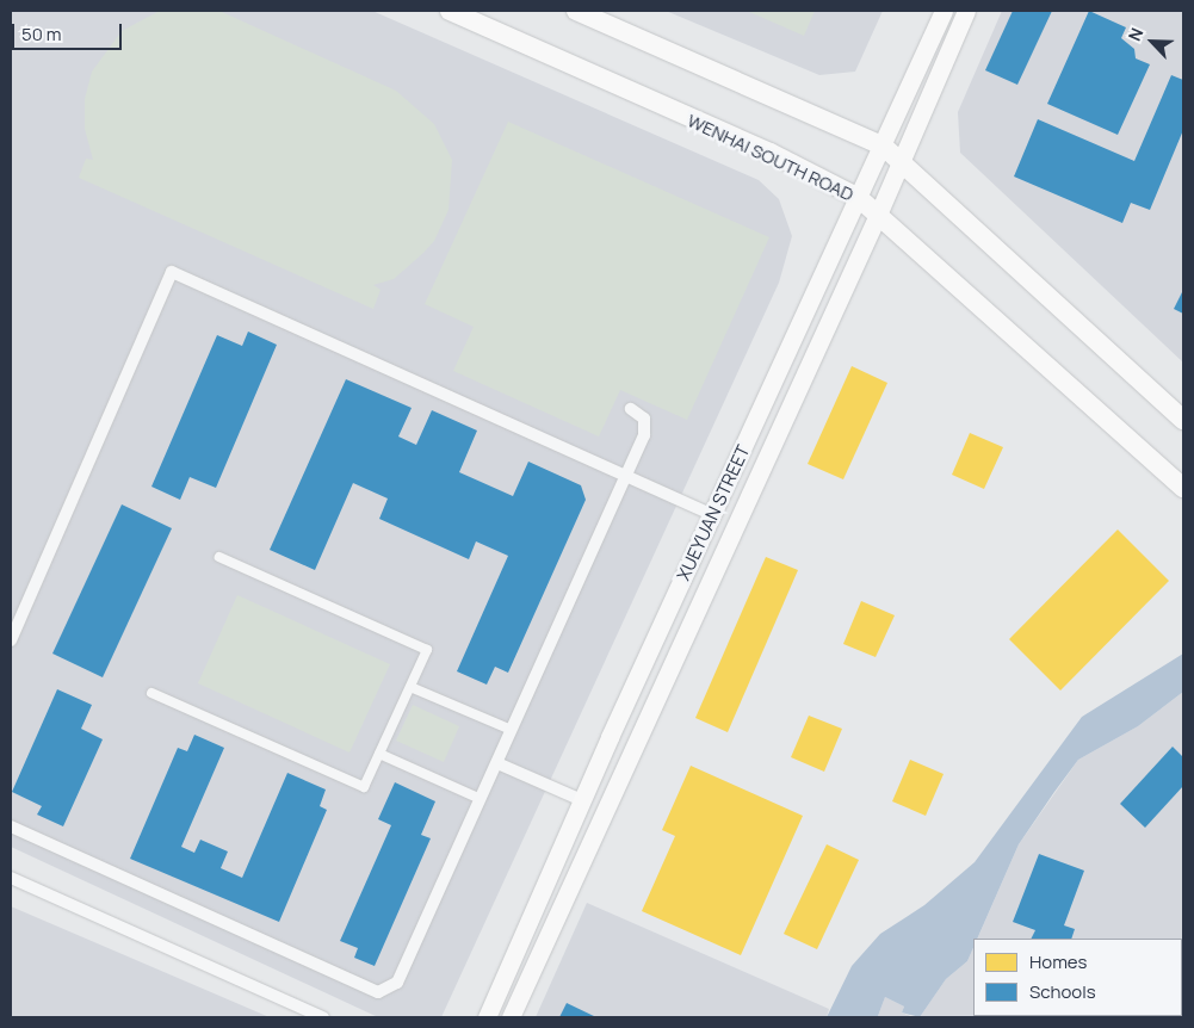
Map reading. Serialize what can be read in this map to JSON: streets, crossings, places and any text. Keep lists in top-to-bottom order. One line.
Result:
{"streets":{"main road":["WENHAI SOUTH ROAD","XUEYUAN STREET"]},"crossings":[["WENHAI SOUTH ROAD","XUEYUAN STREET"]],"legend":["Homes","Schools"],"scale_bar":"50 m","north":"top left"}
